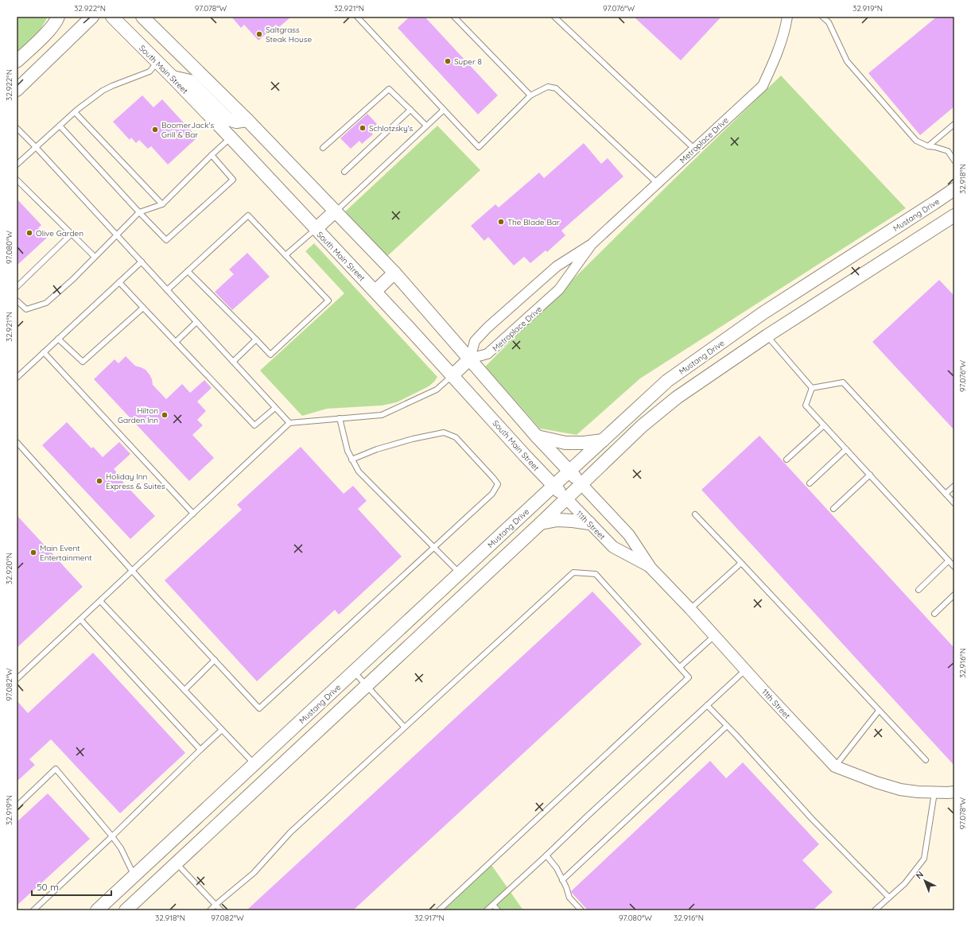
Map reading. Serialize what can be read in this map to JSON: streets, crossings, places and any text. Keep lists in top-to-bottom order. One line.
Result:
{"streets":{"main road":["South Main Street","Mustang Drive"],"street":["Metroplace Drive","11th Street"]},"crossings":[["South Main Street","Mustang Drive"],["South Main Street","11th Street"]],"places":["Saltgrass Steak House","Super 8","Schlotzsky's","BoomerJack's Grill & Bar","The Blade Bar","Olive Garden","Hilton Garden Inn","Holiday Inn Express & Suites","Main Event Entertainment"],"scale_bar":"50 m","north":"top left","coordinates":["32.922°N","97.078°W","32.921°N","97.076°W","32.919°N","32.918°N","97.080°W","32.920°N","32.916°N","97.082°W","32.917°N"]}
